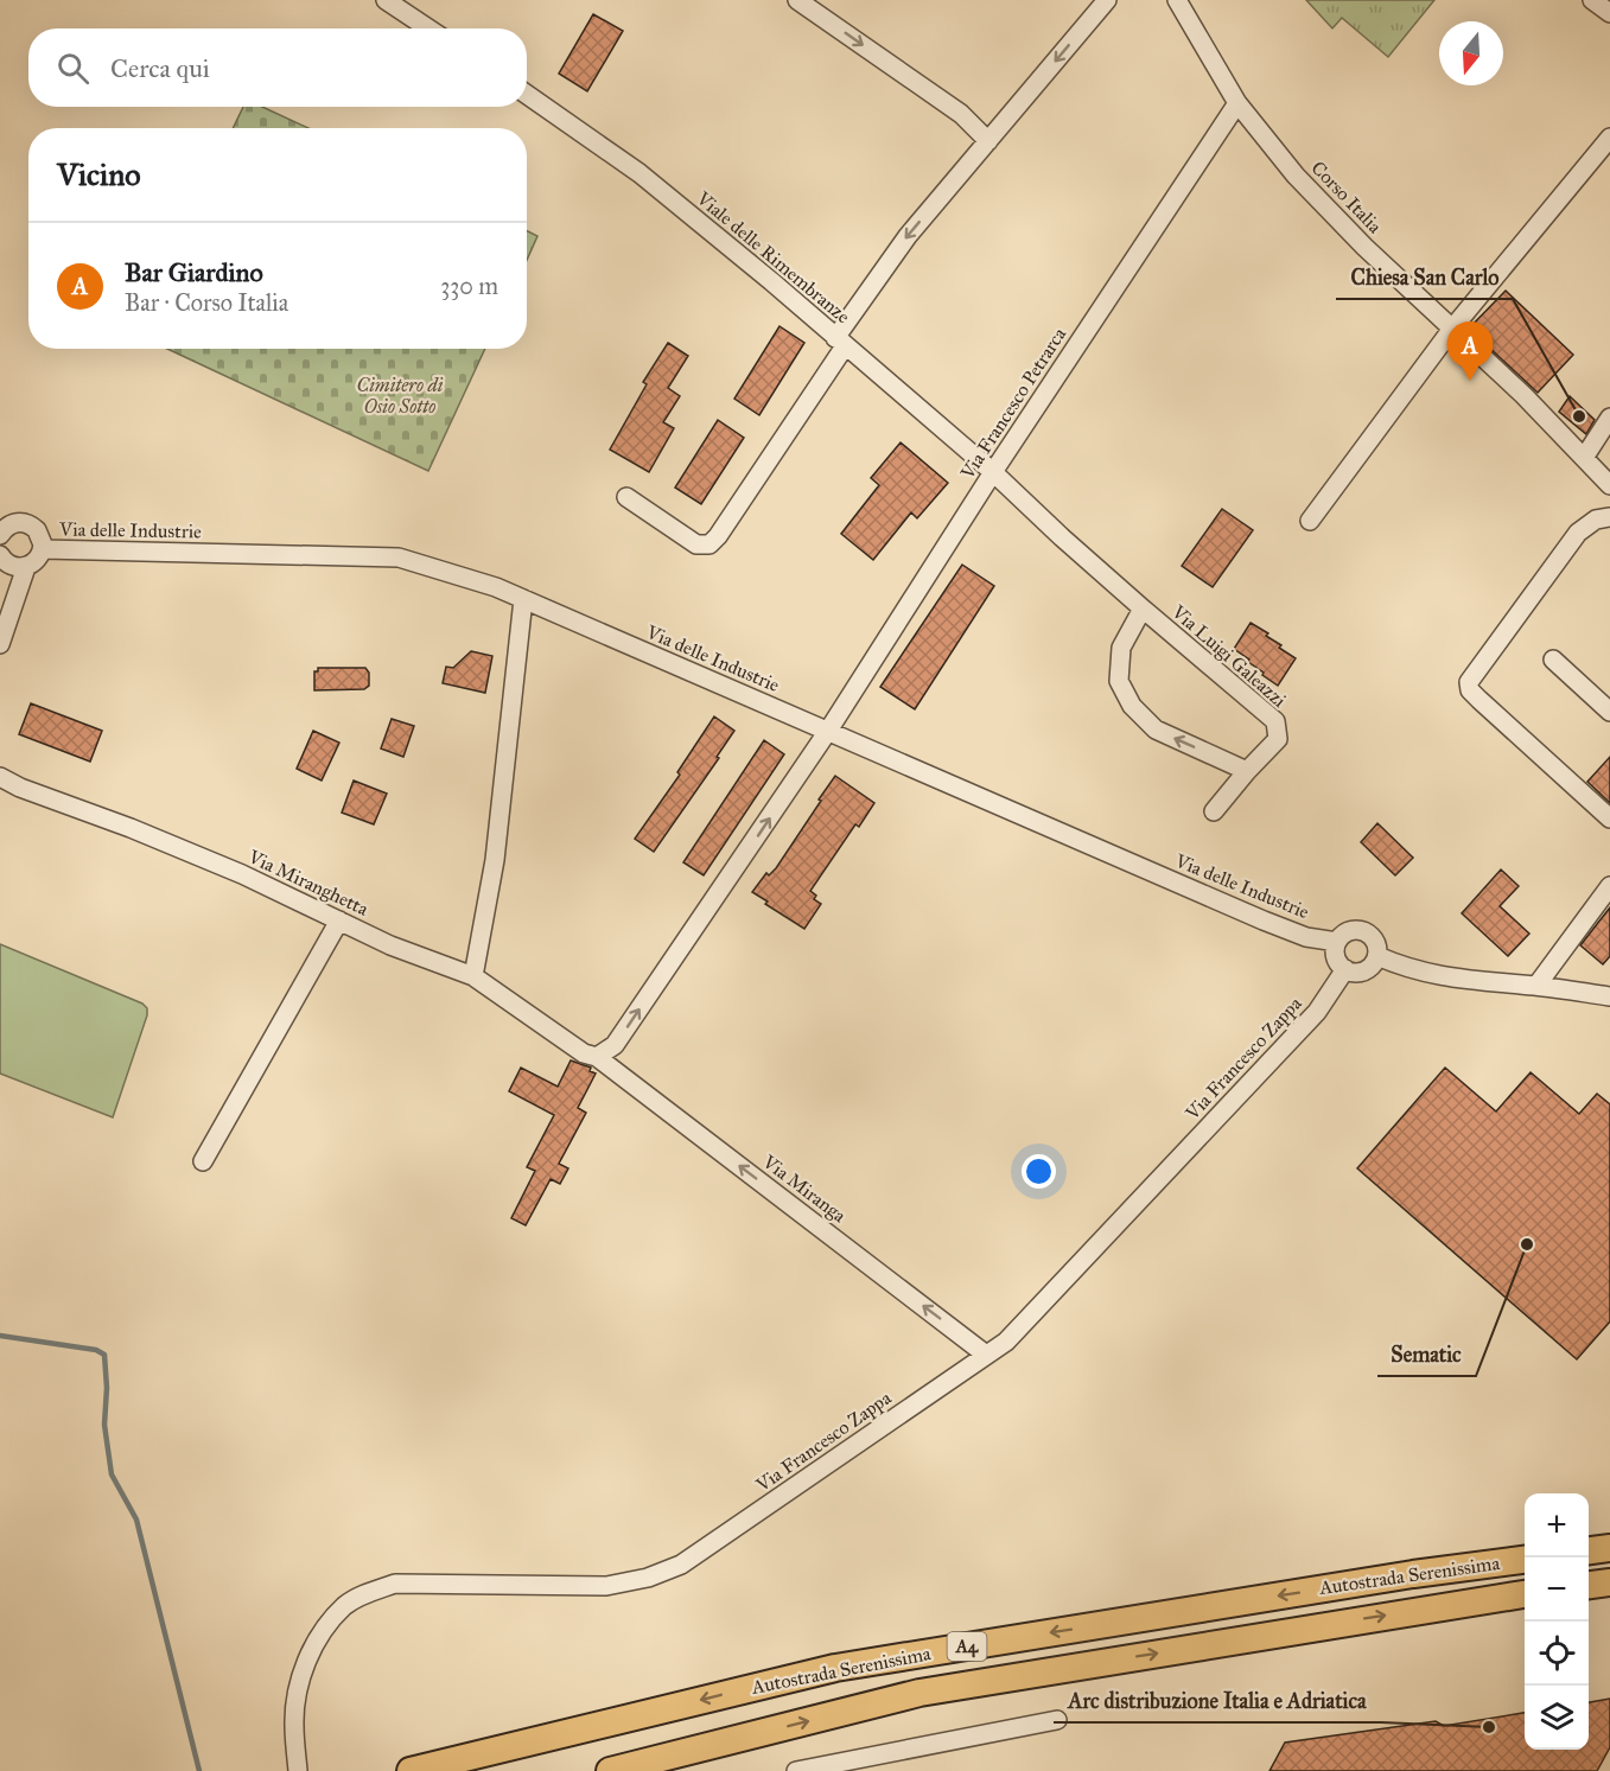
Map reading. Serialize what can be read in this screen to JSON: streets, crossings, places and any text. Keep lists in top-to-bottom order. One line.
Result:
{"streets":{"highway":["Autostrada Serenissima","A4"],"street":["Corso Italia","Viale delle Rimembranze","Via Francesco Petrarca","Via delle Industrie","Via Luigi Galeazzi","Via Miranghetta","Via Francesco Zappa","Via Miranga"]},"crossings":[["Corso Italia","Via Francesco Petrarca"],["Viale delle Rimembranze","Via Francesco Petrarca"],["Viale delle Rimembranze","Via Luigi Galeazzi"],["Via Francesco Petrarca","Via delle Industrie"],["Via Francesco Petrarca","Via Luigi Galeazzi"],["Via delle Industrie","Via Francesco Zappa"],["Via Miranghetta","Via Miranga"],["Via Francesco Zappa","Via Miranga"]],"one_way":["Via Miranga"],"parks":["Cimitero di Osio Sotto"],"places":["Chiesa San Carlo","Sematic","Arc distribuzione Italia e Adriatica"],"north":"bottom","page":{"search":"Cerca qui","heading":"Vicino","list":[{"mark":"A","name":"Bar Giardino","note":"Bar · Corso Italia","value":"330 m"}],"pins":"A","map_buttons":["+","−"]}}
